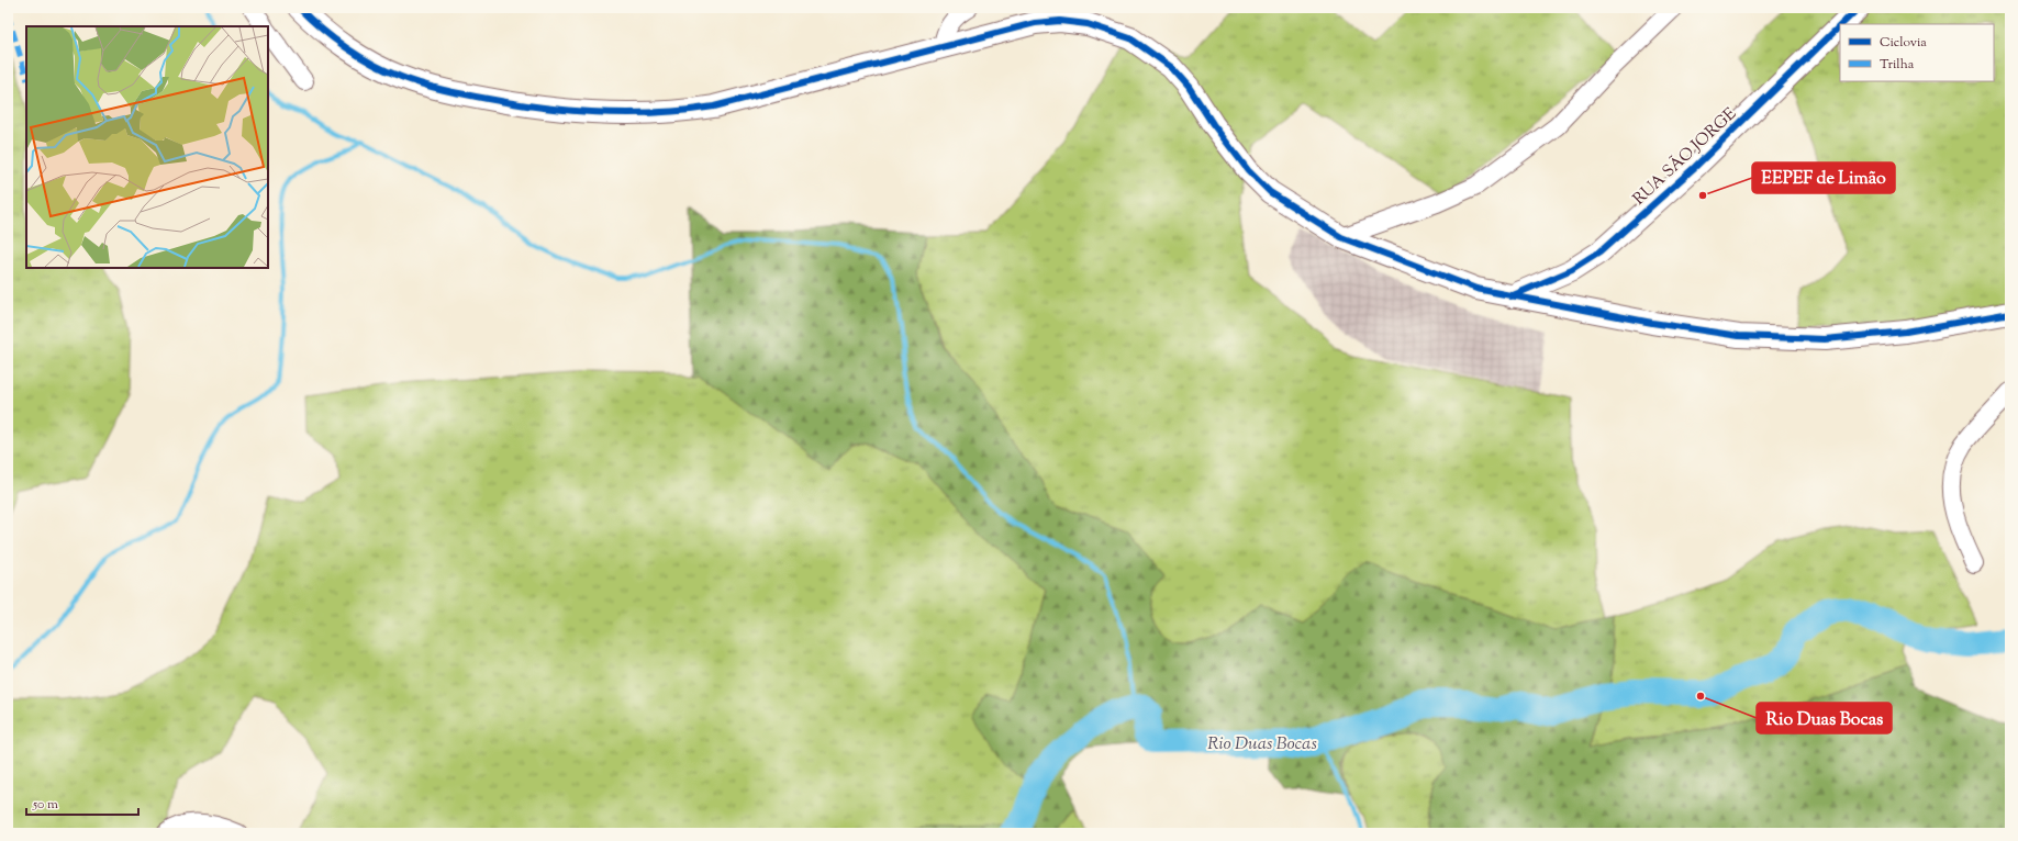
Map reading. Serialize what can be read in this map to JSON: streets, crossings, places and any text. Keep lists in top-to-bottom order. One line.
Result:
{"streets":{"street":["RUA SÃO JORGE"]},"water":["Rio Duas Bocas"],"places":["EEPEF de Limão","Rio Duas Bocas"],"legend":["Ciclovia","Trilha"],"scale_bar":"50 m"}
